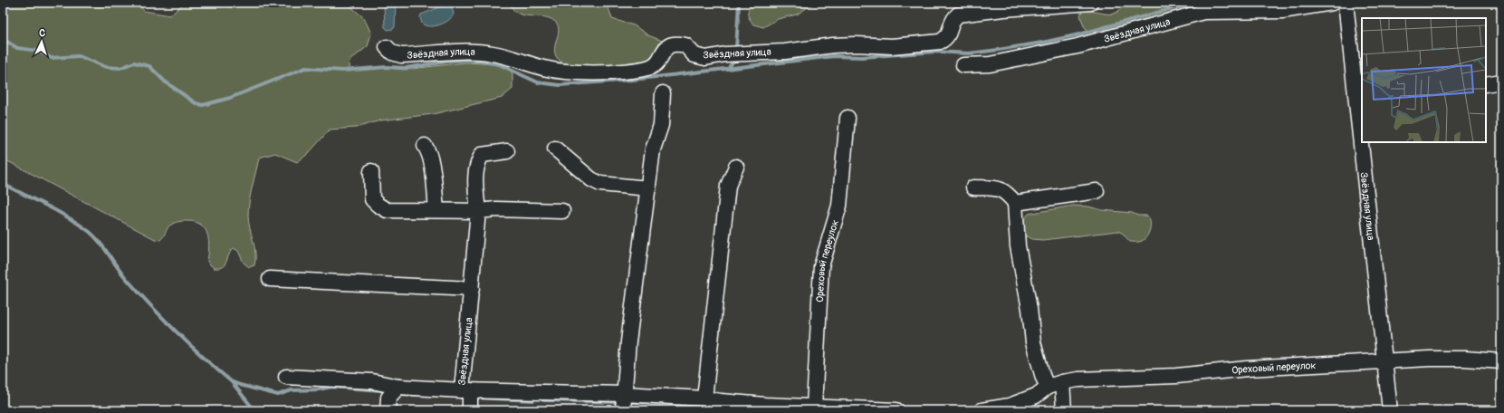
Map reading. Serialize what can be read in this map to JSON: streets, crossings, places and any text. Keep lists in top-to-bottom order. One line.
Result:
{"streets":{"street":["Звёздная улица","Ореховый переулок"]},"crossings":[["Звёздная улица","Ореховый переулок"]],"north":"top"}
